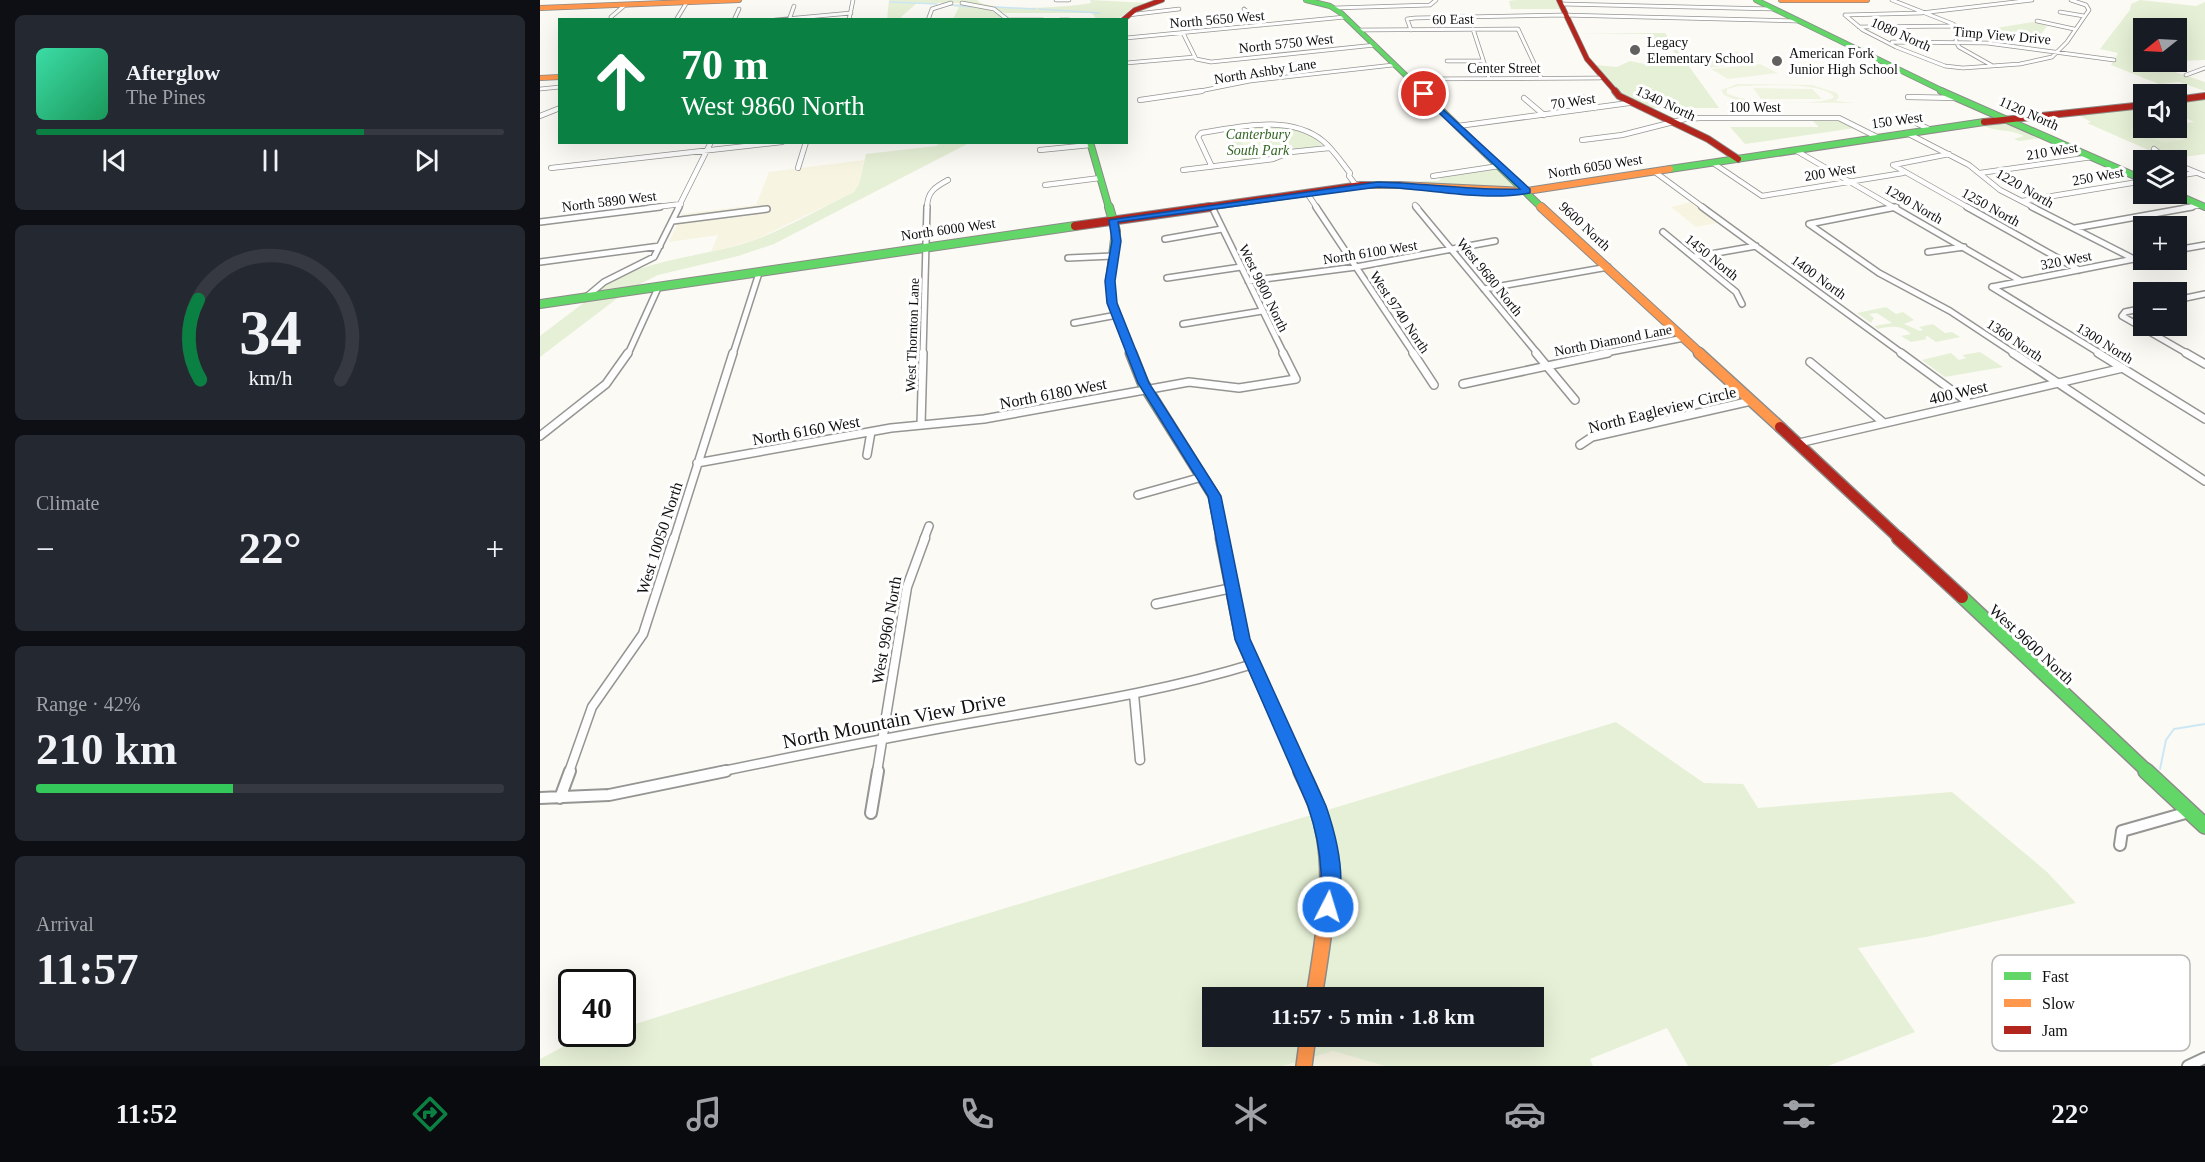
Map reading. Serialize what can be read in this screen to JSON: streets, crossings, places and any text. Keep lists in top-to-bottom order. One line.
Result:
{"streets":{"street":["North 5650 West","60 East","1080 North","Timp View Drive","North 5750 West","Center Street","North Ashby Lane","70 West","1340 North","100 West","1120 North","150 West","210 West","North 6050 West","200 West","250 West","1220 North","North 5890 West","1290 North","1250 North","9600 North","North 6000 West","North 6100 West","1450 North","320 West","West 9680 North","1400 North","West 9800 North","West 9740 North","West Thornton Lane","North Diamond Lane","1360 North","1300 North","400 West","North 6180 West","North Eagleview Circle","North 6160 West","West 10050 North","West 9960 North","West 9600 North","North Mountain View Drive"]},"crossings":[["North 5650 West","9600 North"],["60 East","Center Street"],["60 East","9600 North"],["1080 North","Timp View Drive"],["North 5750 West","9600 North"],["Center Street","1340 North"],["Center Street","9600 North"],["North Ashby Lane","9600 North"],["70 West","1340 North"],["70 West","9600 North"],["1340 North","100 West"],["1340 North","150 West"],["100 West","150 West"],["1120 North","150 West"],["1120 North","210 West"],["150 West","North 6050 West"],["150 West","200 West"],["150 West","1220 North"],["150 West","1290 North"],["150 West","1400 North"],["210 West","1220 North"],["North 6050 West","9600 North"],["North 6050 West","North 6000 West"],["North 6050 West","1400 North"],["200 West","1290 North"],["200 West","1250 North"],["250 West","1220 North"],["1220 North","1250 North"],["1290 North","320 West"],["1290 North","1360 North"],["1250 North","320 West"],["9600 North","North Diamond Lane"],["9600 North","400 West"],["9600 North","North Eagleview Circle"],["9600 North","West 9600 North"],["North 6000 West","West 9800 North"],["North 6000 West","West 9740 North"],["North 6000 West","West Thornton Lane"],["North 6000 West","West 10050 North"],["North 6100 West","West 9680 North"],["North 6100 West","West 9800 North"],["North 6100 West","West 9740 North"],["320 West","1300 North"],["West 9680 North","North Diamond Lane"],["1400 North","400 West"],["West 9800 North","North 6180 West"],["West Thornton Lane","North 6180 West"],["West Thornton Lane","North 6160 West"],["1360 North","400 West"],["1300 North","400 West"],["North 6180 West","North 6160 West"],["North 6160 West","West 10050 North"],["West 10050 North","North Mountain View Drive"],["West 9960 North","North Mountain View Drive"]],"parks":["Canterbury South Park"],"places":["Legacy Elementary School","American Fork Junior High School"],"legend":["Fast","Slow","Jam"],"north":"left","page":{"map_buttons":["+","−"],"turn":["70 m","West 9860 North"],"song":["Afterglow","The Pines"],"tile":["Climate",["Range · 42%","210 km"],["Arrival","11:57"]],"heat":["−","22°","+"],"limit":"40","trip":"11:57 · 5 min · 1.8 km","tabs":["11:52","22°"],"gauge":["34","km/h"]}}
